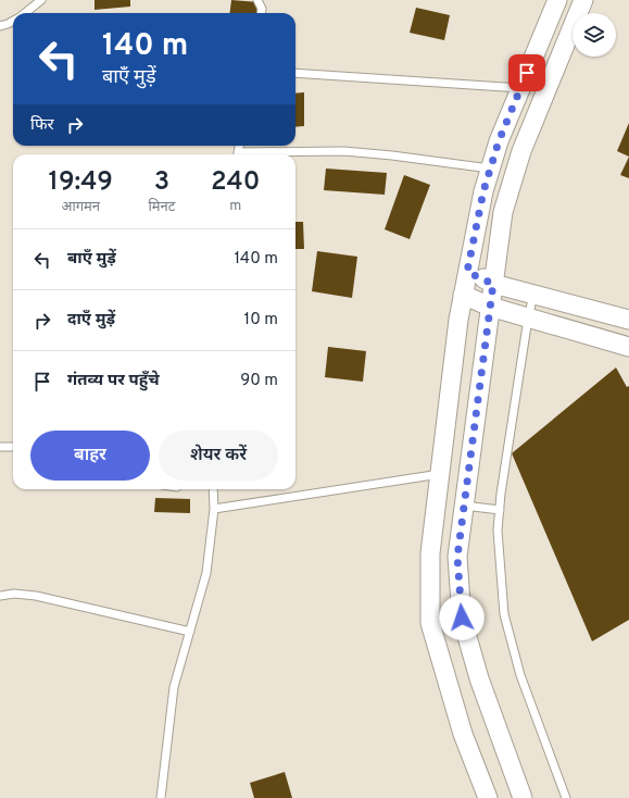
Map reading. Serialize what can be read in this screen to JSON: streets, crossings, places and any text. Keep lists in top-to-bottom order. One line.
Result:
{"page":{"turn":["140 m","बाएँ मुड़ें"],"then":"फिर","eta":["19:49","आगमन","3","मिनट","240","m"],"list":[{"name":"बाएँ मुड़ें","value":"140 m"},{"name":"दाएँ मुड़ें","value":"10 m"},{"name":"गंतव्य पर पहुँचे","value":"90 m"}],"buttons":["बाहर","शेयर करें"]}}
